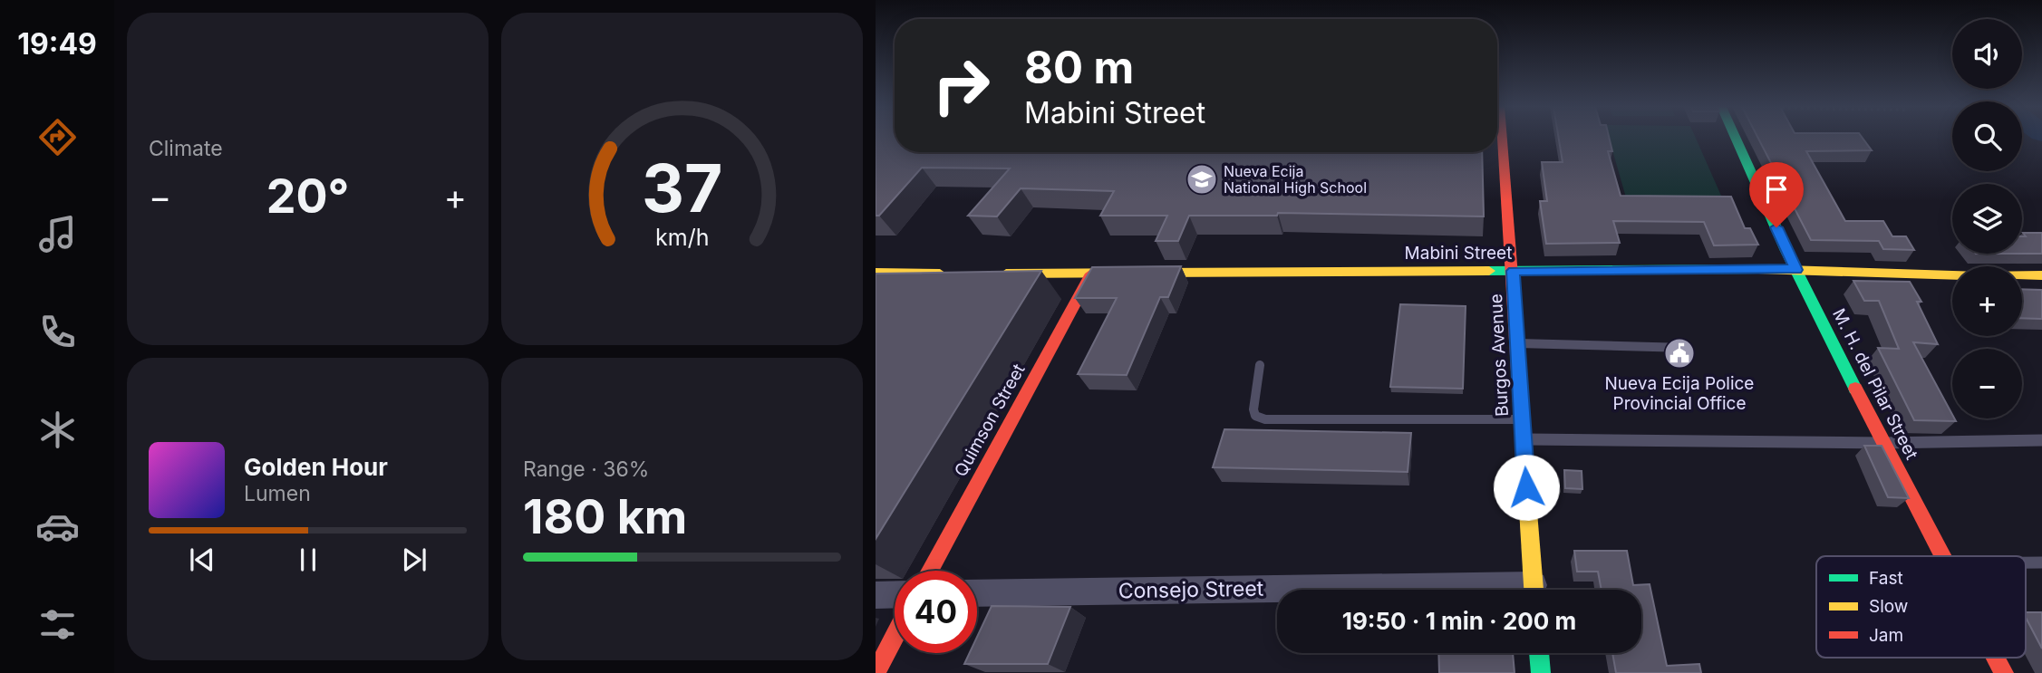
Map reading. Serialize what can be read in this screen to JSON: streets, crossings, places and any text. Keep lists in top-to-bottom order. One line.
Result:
{"streets":{"main road":["Mabini Street","Burgos Avenue","M. H. del Pilar Street","Quimson Street"],"street":["Consejo Street"]},"crossings":[["Mabini Street","Burgos Avenue"],["Mabini Street","M. H. del Pilar Street"],["Mabini Street","Quimson Street"]],"places":{"school or university":["Nueva Ecija National High School"],"public building":["Nueva Ecija Police Provincial Office"]},"legend":["Fast","Slow","Jam"],"page":{"tabs":"19:49","tile":["Climate",["Range · 36%","180 km"]],"map_buttons":["+","−"],"turn":["80 m","Mabini Street"],"heat":["−","20°","+"],"song":["Golden Hour","Lumen"],"limit":"40","trip":"19:50 · 1 min · 200 m","gauge":["37","km/h"]}}
